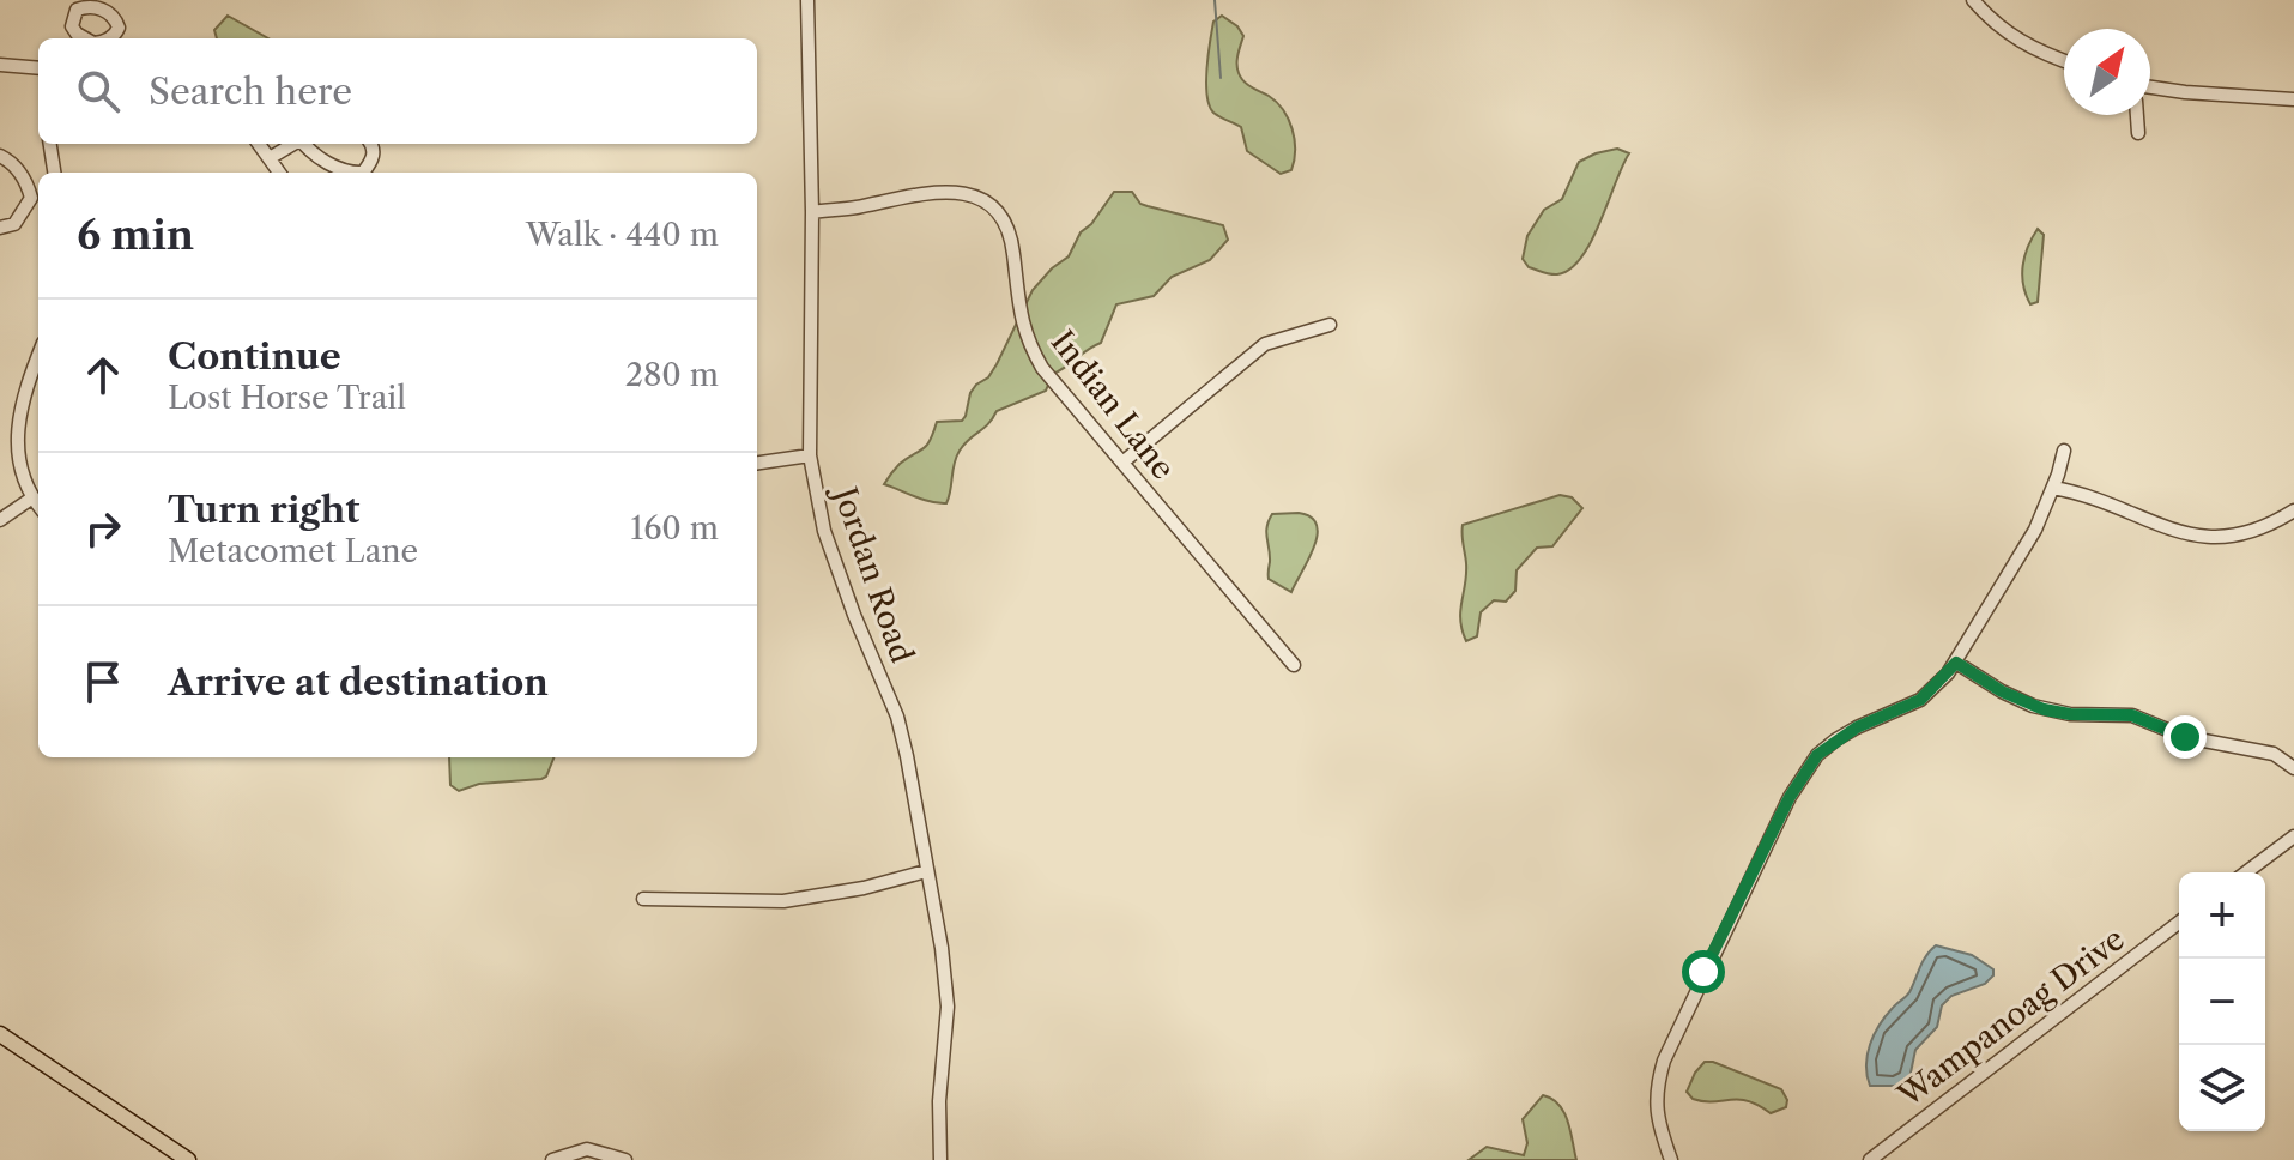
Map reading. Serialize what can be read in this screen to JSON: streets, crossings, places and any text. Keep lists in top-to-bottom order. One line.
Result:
{"streets":{"street":["Indian Lane","Jordan Road","Wampanoag Drive"]},"crossings":[["Indian Lane","Jordan Road"]],"north":"top right","page":{"search":"Search here","heading":["6 min","Walk · 440 m"],"list":[["Continue","Lost Horse Trail","280 m"],["Turn right","Metacomet Lane","160 m"],"Arrive at destination"],"map_buttons":["+","−"]}}
